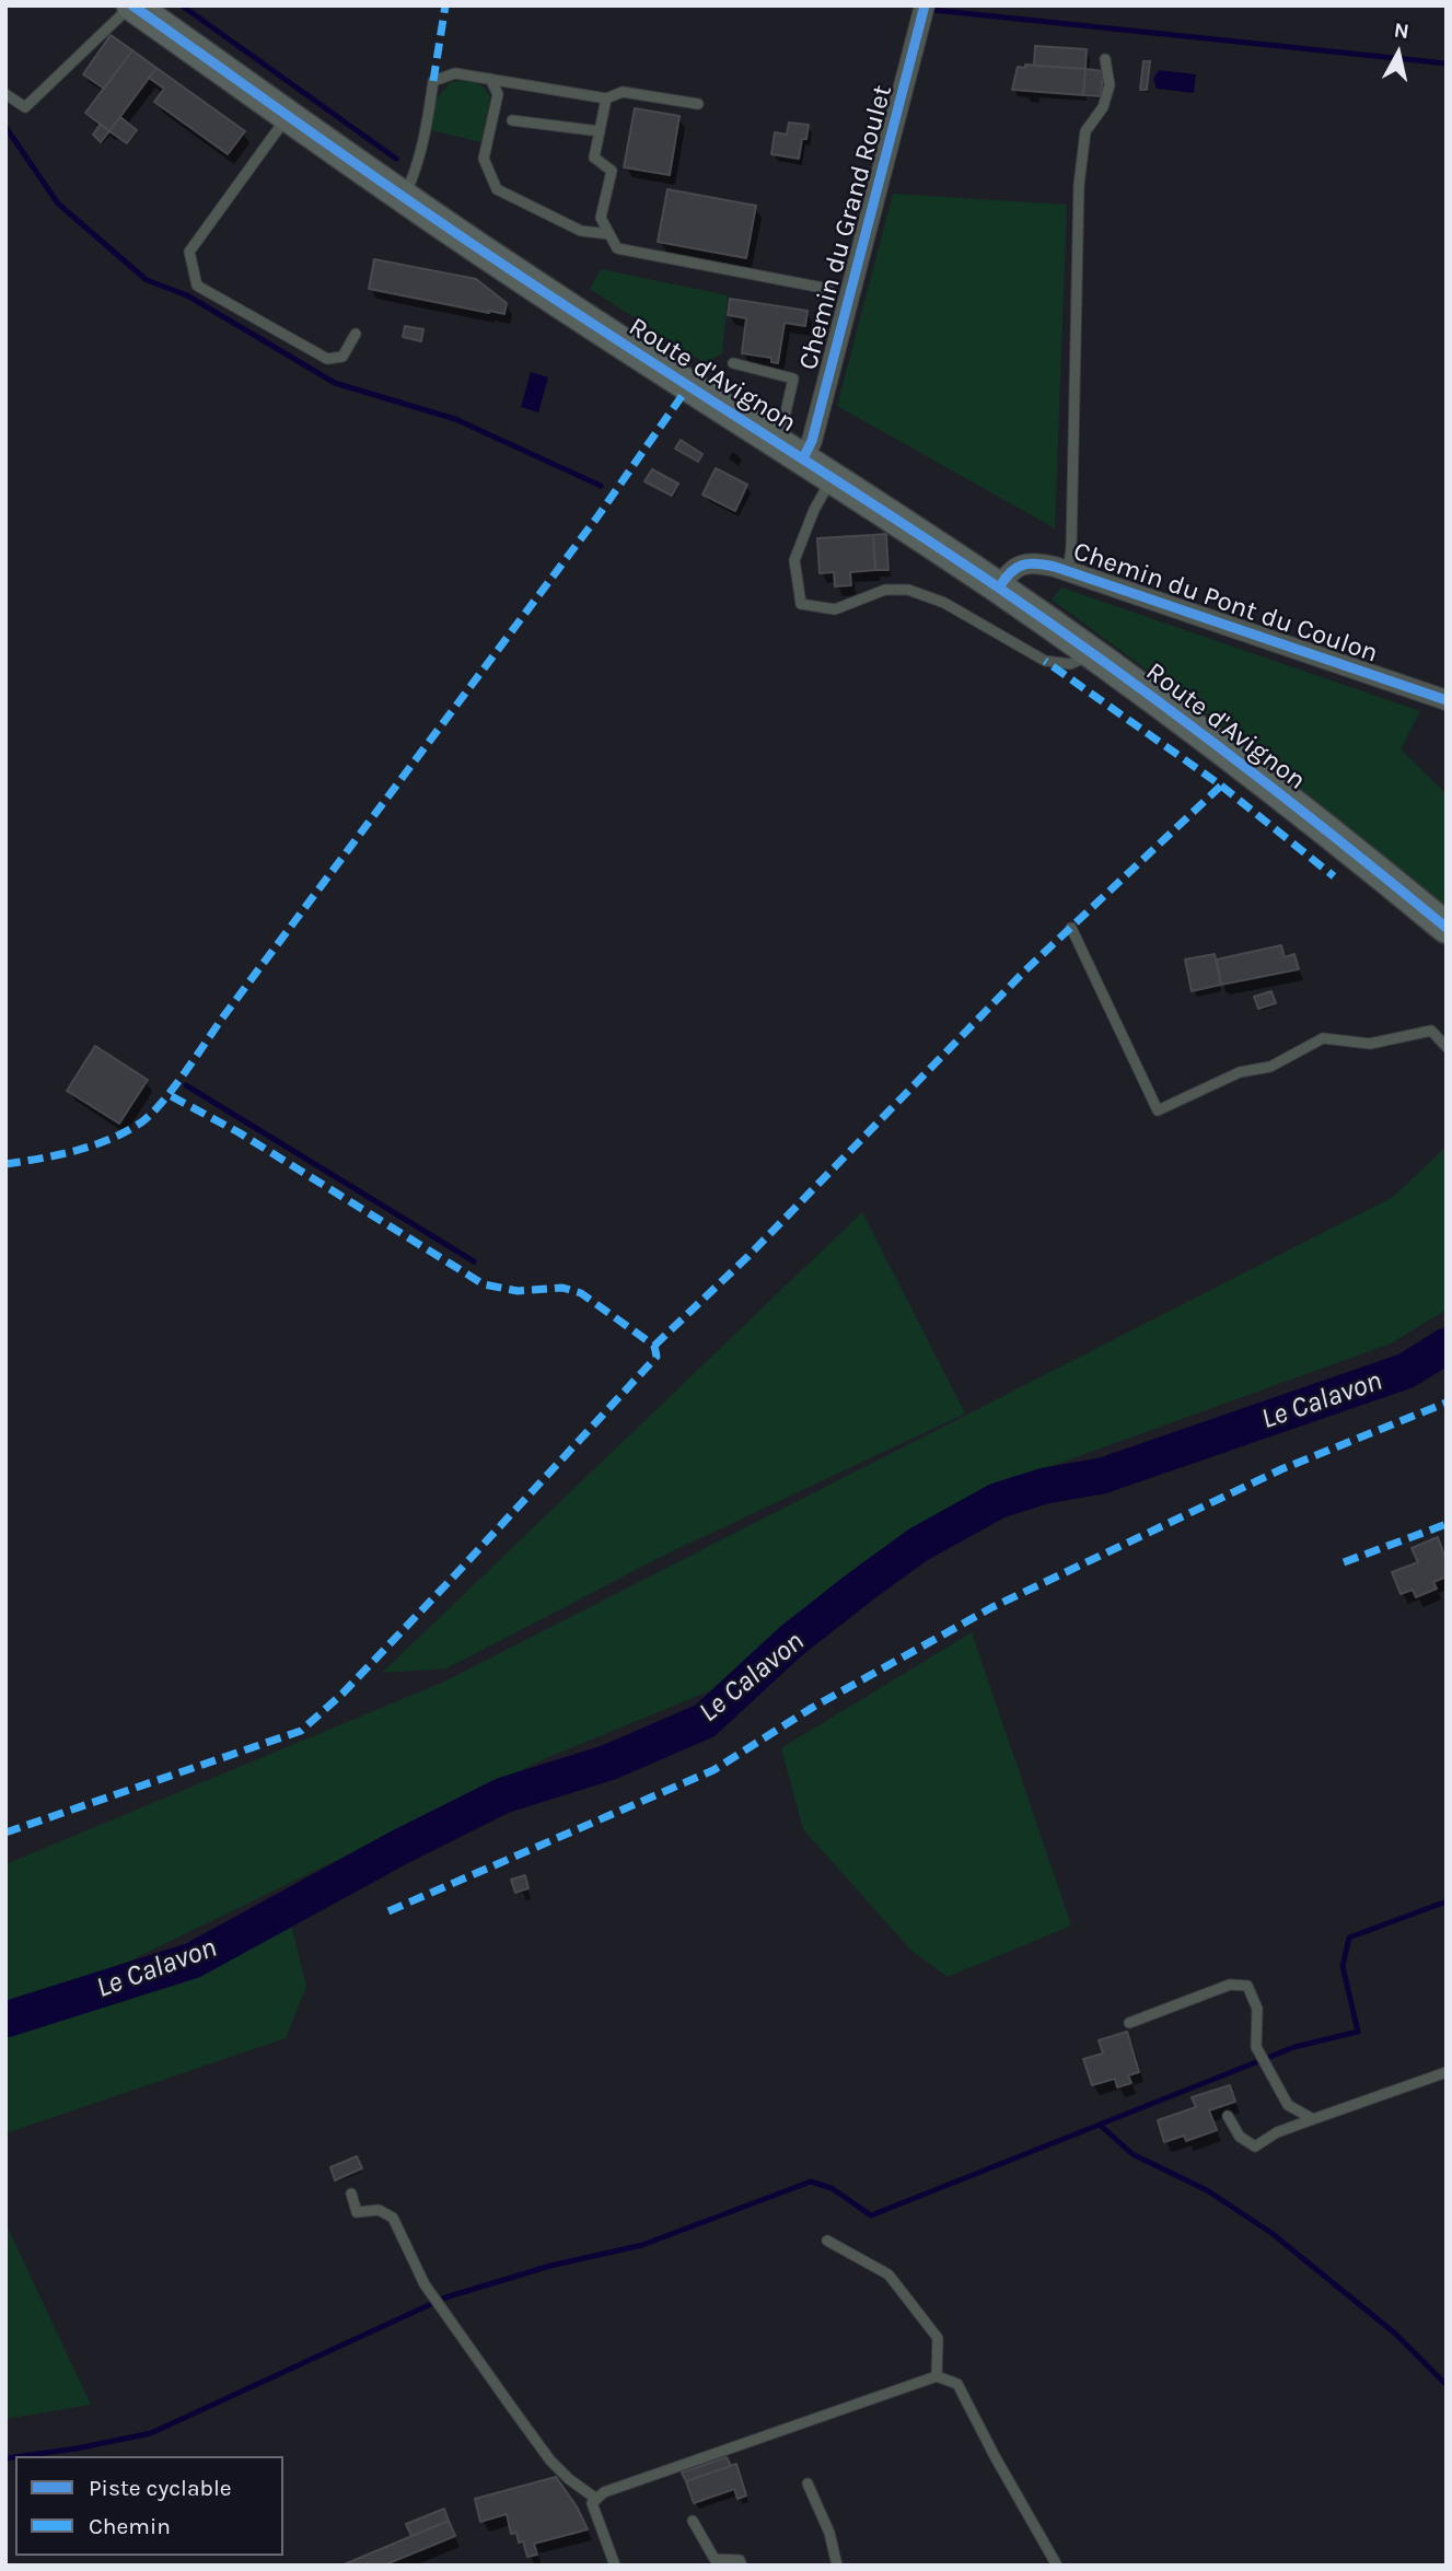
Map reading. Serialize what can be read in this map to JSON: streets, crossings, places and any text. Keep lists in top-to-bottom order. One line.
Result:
{"streets":{"main road":["Route d'Avignon"],"street":["Chemin du Grand Roulet","Chemin du Pont du Coulon"]},"crossings":[["Chemin du Grand Roulet","Route d'Avignon"],["Route d'Avignon","Chemin du Pont du Coulon"]],"water":["Le Calavon"],"legend":["Piste cyclable","Chemin"],"north":"top"}
